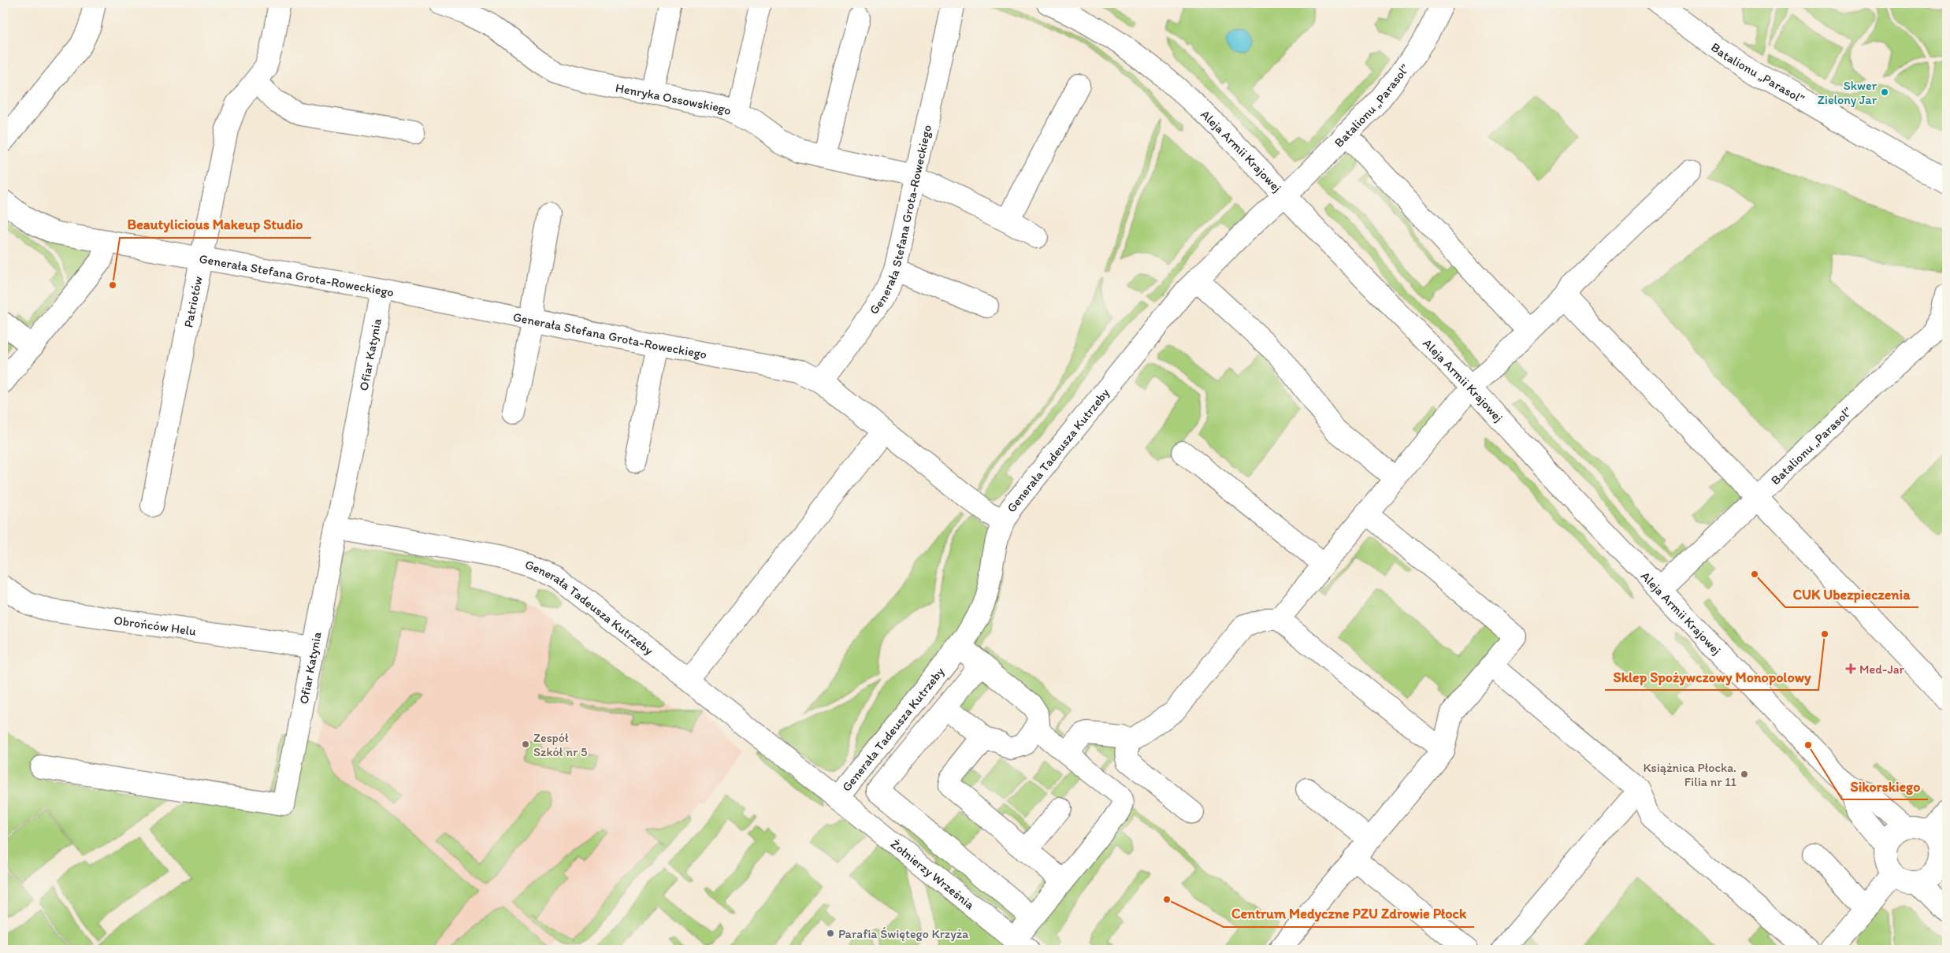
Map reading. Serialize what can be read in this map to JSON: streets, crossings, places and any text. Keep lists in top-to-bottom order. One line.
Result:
{"streets":{"street":["Batalionu „Parasol”","Henryka Ossowskiego","Aleja Armii Krajowej","Generała Stefana Grota-Roweckiego","Patriotów","Ofiar Katynia","Generała Tadeusza Kutrzeby","Obrońców Helu","Żołnierzy Września"]},"crossings":[["Batalionu „Parasol”","Aleja Armii Krajowej"],["Batalionu „Parasol”","Generała Tadeusza Kutrzeby"],["Henryka Ossowskiego","Generała Stefana Grota-Roweckiego"],["Aleja Armii Krajowej","Generała Tadeusza Kutrzeby"],["Generała Stefana Grota-Roweckiego","Patriotów"],["Generała Stefana Grota-Roweckiego","Ofiar Katynia"],["Ofiar Katynia","Generała Tadeusza Kutrzeby"],["Ofiar Katynia","Obrońców Helu"],["Generała Tadeusza Kutrzeby","Żołnierzy Września"]],"places":{"other":["Skwer Zielony Jar","Beautylicious Makeup Studio","CUK Ubezpieczenia","Sklep Spożywczowy Monopolowy","Zespół Szkół nr 5","Sikorskiego","Książnica Płocka. Filia nr 11","Centrum Medyczne PZU Zdrowie Płock","Parafia Świętego Krzyża"],"health":["Med-Jar"]}}
